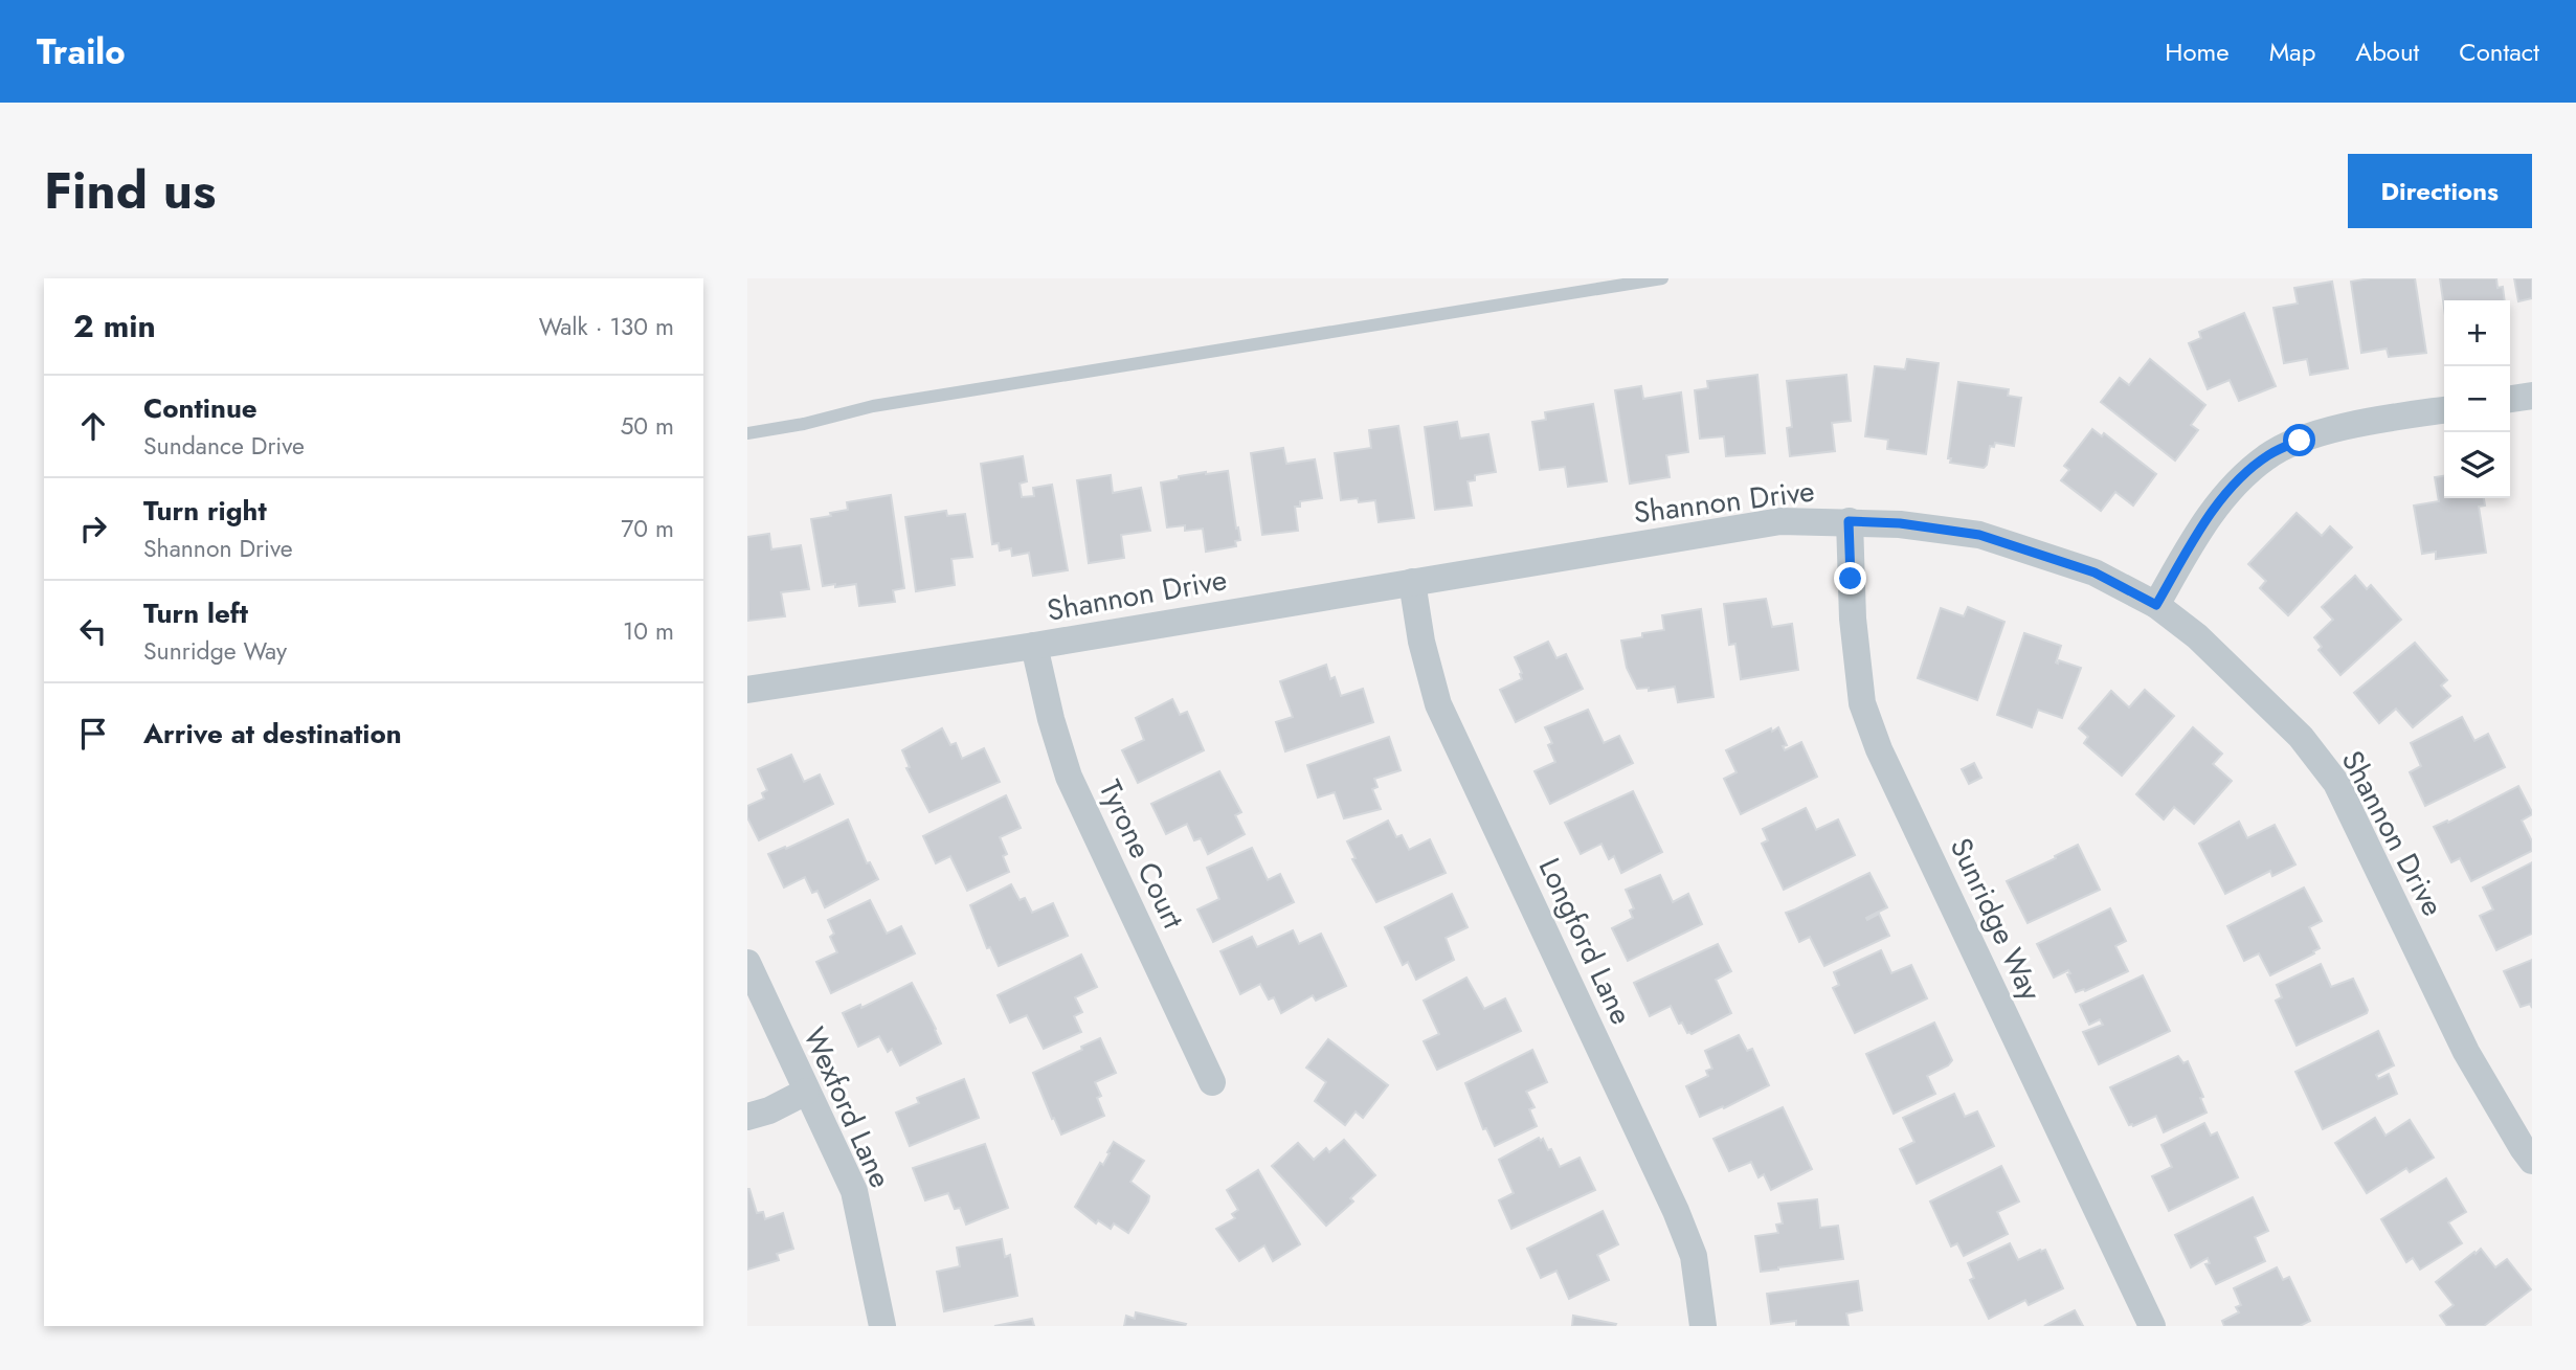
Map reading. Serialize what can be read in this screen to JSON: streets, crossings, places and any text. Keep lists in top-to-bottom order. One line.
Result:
{"streets":{"street":["Shannon Drive","Tyrone Court","Sunridge Way","Longford Lane","Wexford Lane"]},"crossings":[["Shannon Drive","Tyrone Court"],["Shannon Drive","Sunridge Way"],["Shannon Drive","Longford Lane"]],"page":{"header":"Trailo","nav":["Home","Map","About","Contact"],"title":"Find us","buttons":"Directions","heading":["2 min","Walk · 130 m"],"map_buttons":["+","−"],"list":[["Continue","Sundance Drive","50 m"],["Turn right","Shannon Drive","70 m"],["Turn left","Sunridge Way","10 m"],"Arrive at destination"]}}
